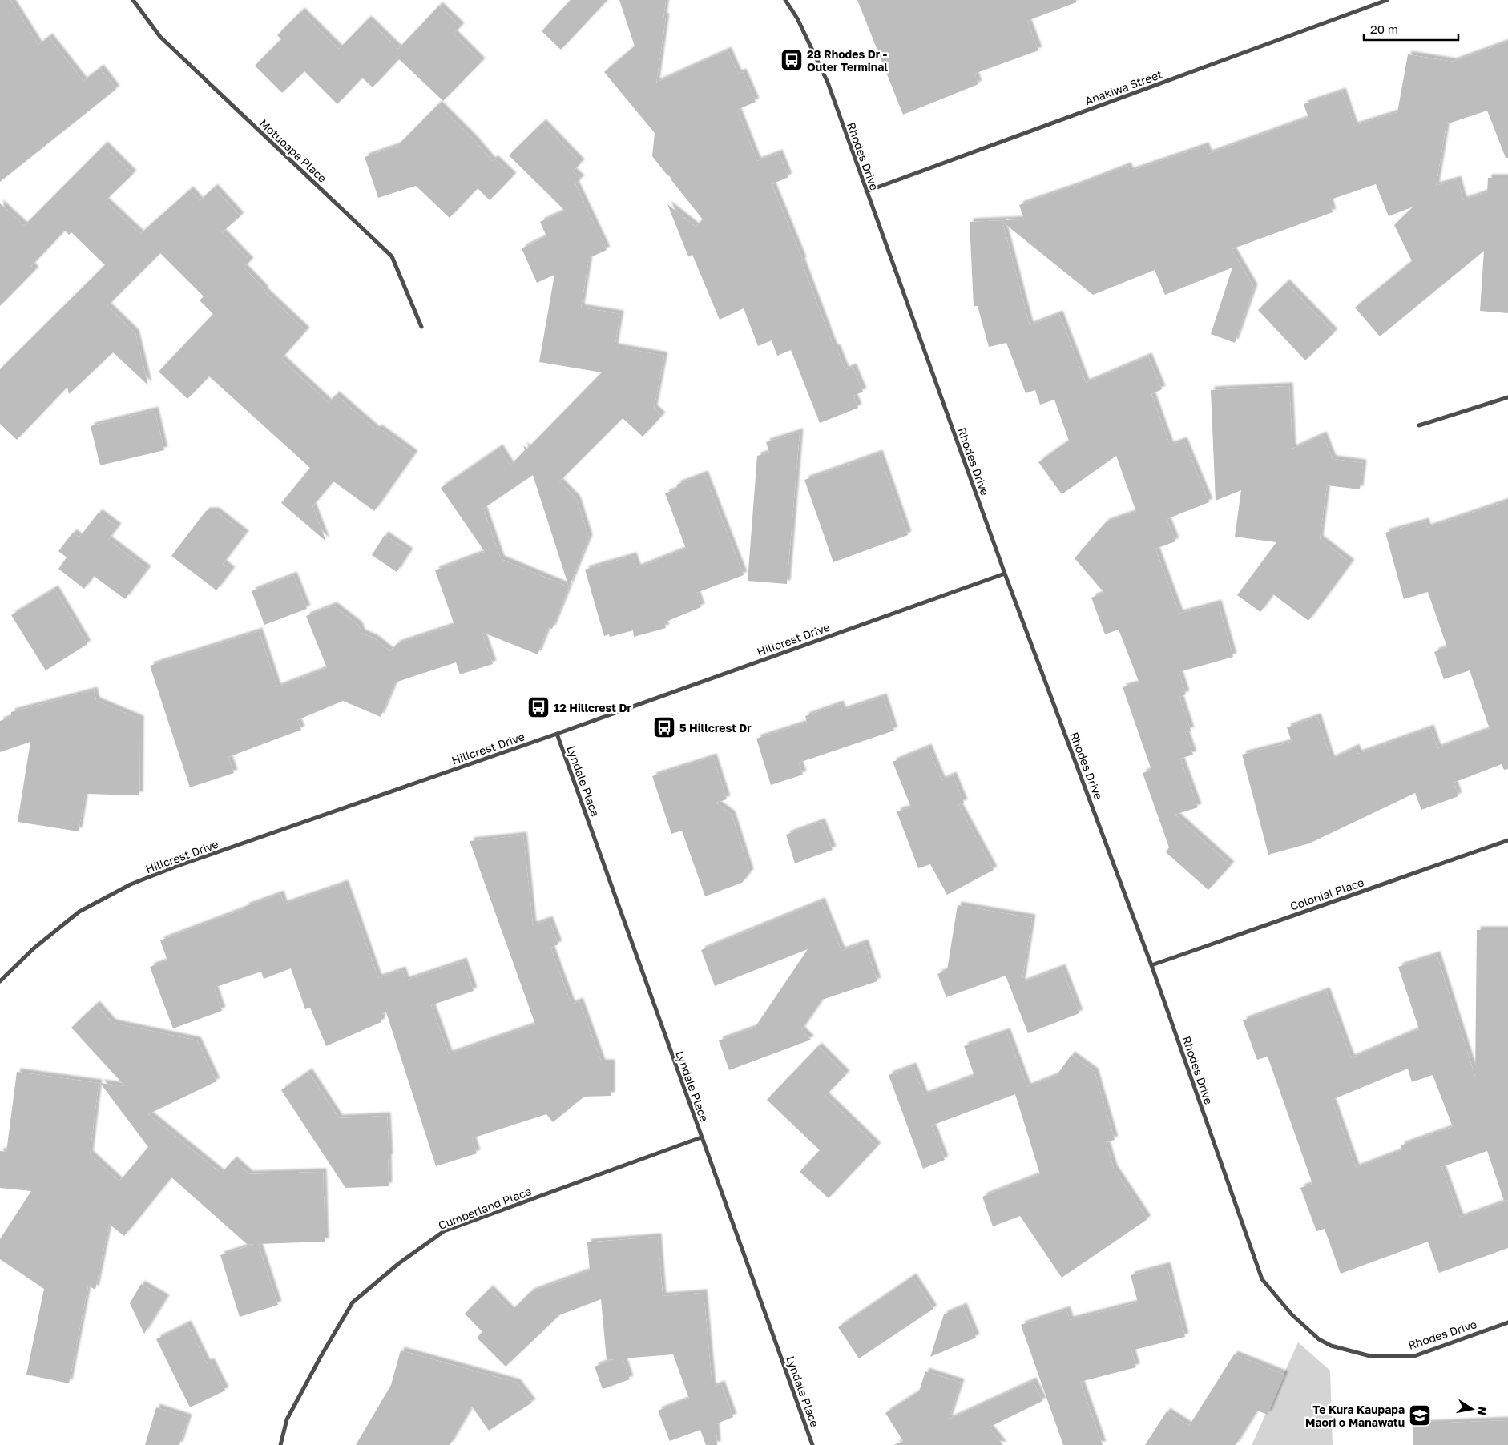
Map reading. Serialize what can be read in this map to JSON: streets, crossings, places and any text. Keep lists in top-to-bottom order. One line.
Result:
{"streets":{"street":["Anakiwa Street","Motuoapa Place","Rhodes Drive","Hillcrest Drive","Lyndale Place","Colonial Place","Cumberland Place"]},"crossings":[["Anakiwa Street","Rhodes Drive"],["Rhodes Drive","Hillcrest Drive"],["Rhodes Drive","Colonial Place"],["Hillcrest Drive","Lyndale Place"],["Lyndale Place","Cumberland Place"]],"places":{"bus stop":["28 Rhodes Dr - Outer Terminal","12 Hillcrest Dr","5 Hillcrest Dr"],"school or university":["Te Kura Kaupapa Maori o Manawatu"]},"scale_bar":"20 m","north":"right"}
